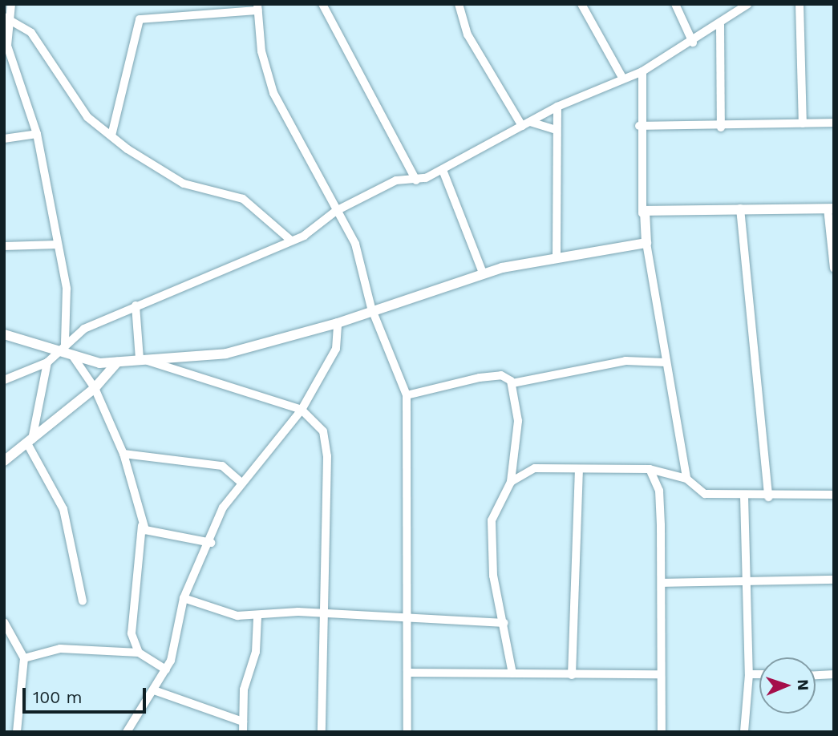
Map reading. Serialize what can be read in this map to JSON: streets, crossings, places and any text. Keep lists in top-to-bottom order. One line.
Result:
{"scale_bar":"100 m","north":"right"}
